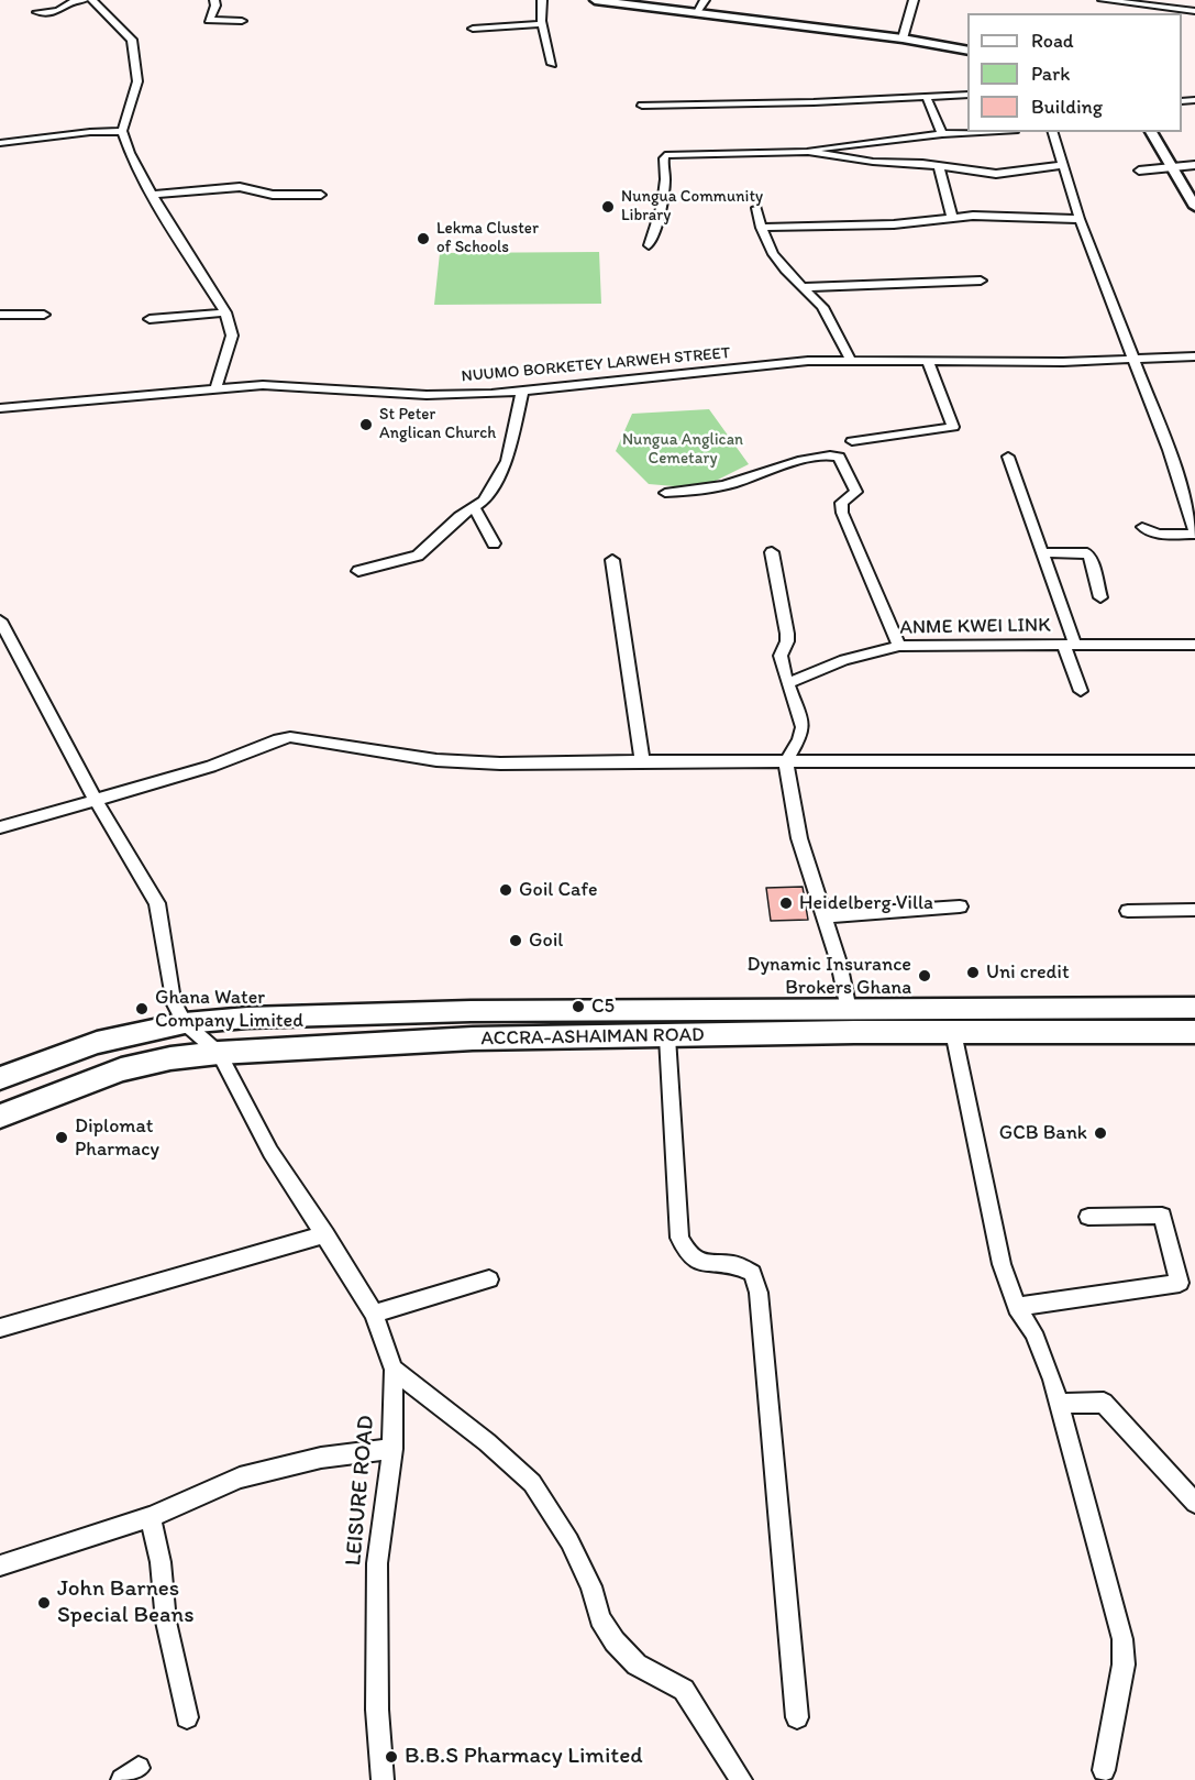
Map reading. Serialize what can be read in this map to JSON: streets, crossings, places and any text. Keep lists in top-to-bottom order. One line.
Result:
{"streets":{"main road":["ACCRA-ASHAIMAN ROAD"],"street":["NUUMO BORKETEY LARWEH STREET","ANME KWEI LINK","LEISURE ROAD"]},"crossings":[["ACCRA-ASHAIMAN ROAD","LEISURE ROAD"]],"parks":["Nungua Anglican Cemetary"],"places":["Nungua Community Library","Lekma Cluster of Schools","St Peter Anglican Church","Goil Cafe","Heidelberg Villa","Goil","Uni credit","Dynamic Insurance Brokers Ghana","C5","Ghana Water Company Limited","GCB Bank","Diplomat Pharmacy","John Barnes Special Beans","B.B.S Pharmacy Limited"],"legend":["Road","Park","Building"]}
